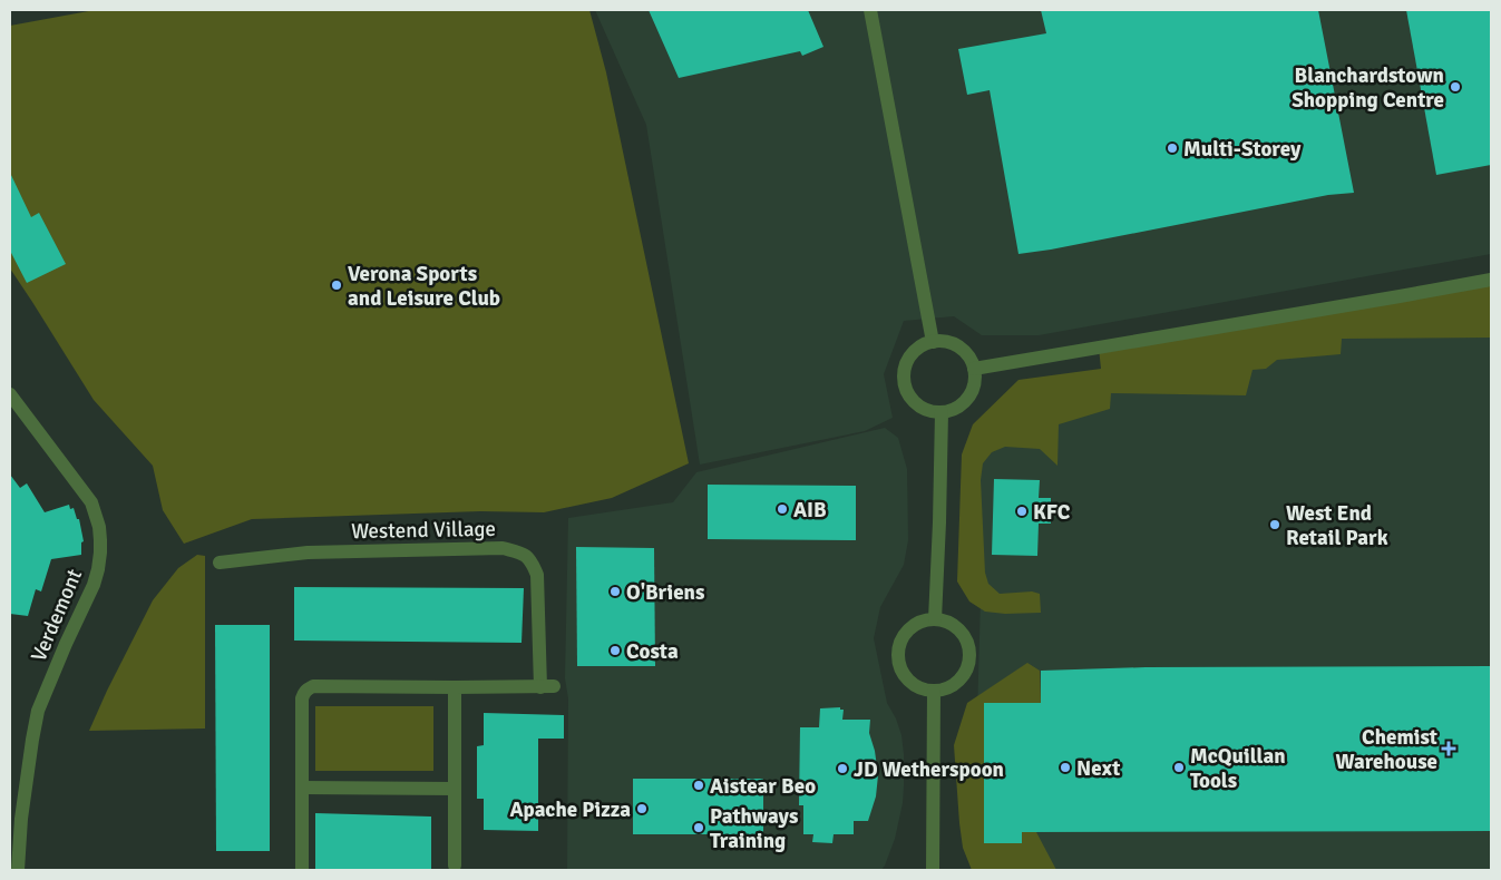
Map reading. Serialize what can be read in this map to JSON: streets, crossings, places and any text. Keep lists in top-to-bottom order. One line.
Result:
{"streets":{"street":["Westend Village","Verdemont"]},"places":{"other":["Blanchardstown Shopping Centre","Multi-Storey","Verona Sports and Leisure Club","AIB","KFC","West End Retail Park","O'Briens","Costa","Next","McQuillan Tools","JD Wetherspoon","Aistear Beo","Apache Pizza","Pathways Training"],"health":["Chemist Warehouse"]}}
